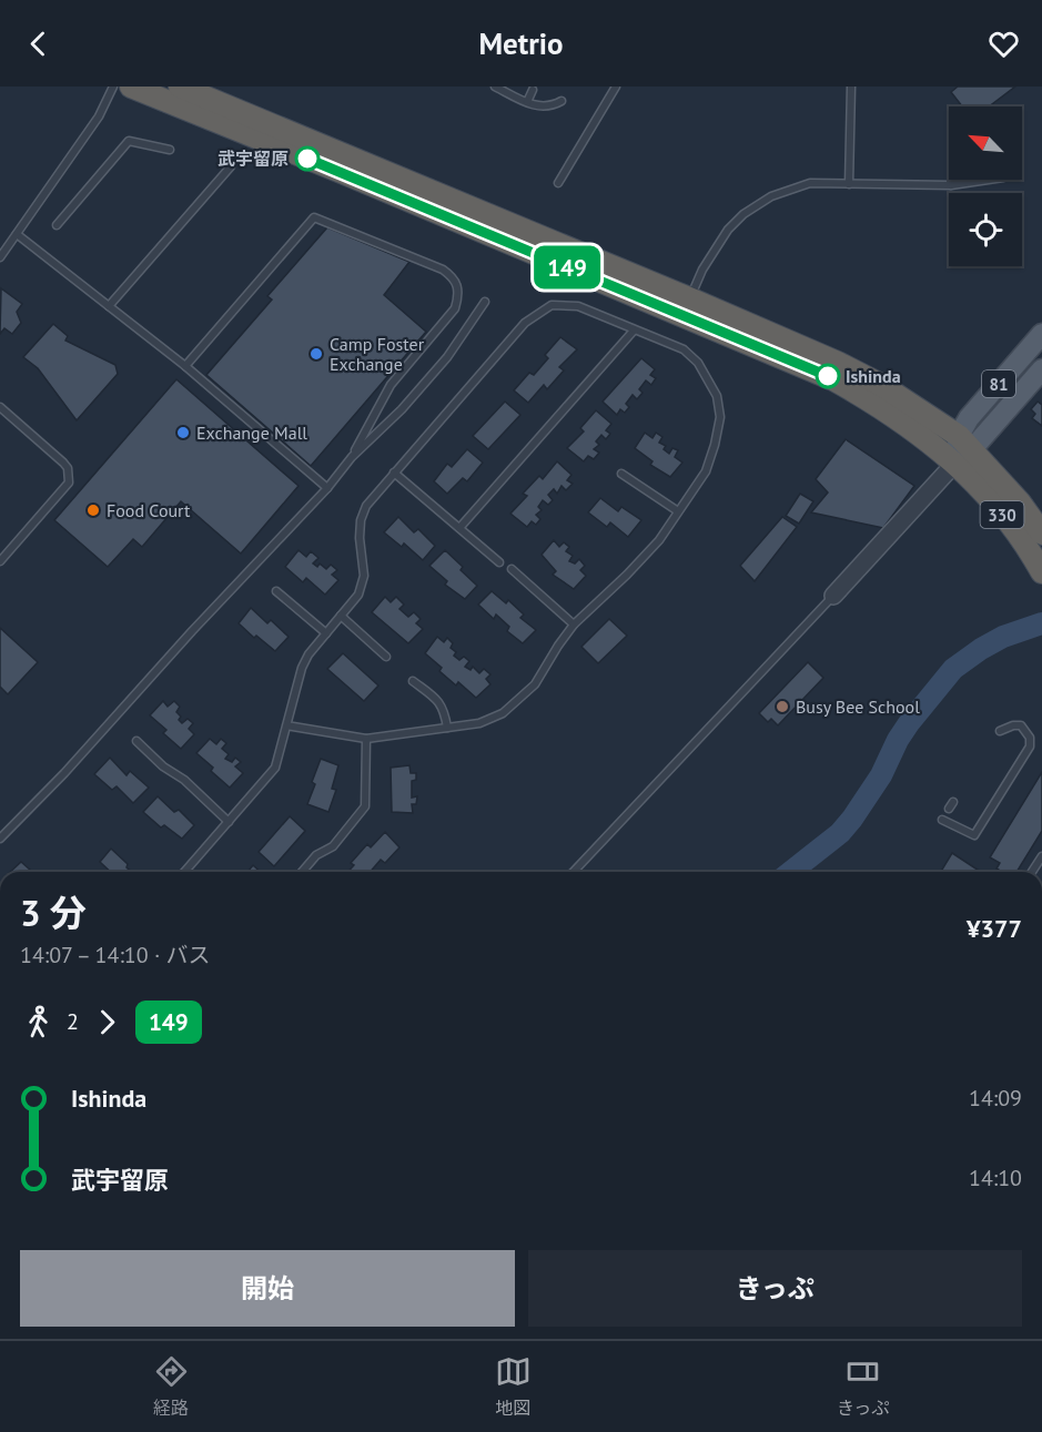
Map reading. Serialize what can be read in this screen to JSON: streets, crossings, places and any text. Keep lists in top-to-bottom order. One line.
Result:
{"streets":{"highway":["330"],"main road":["81"]},"crossings":[["81","330"]],"places":["武宇留原","Camp Foster Exchange","Ishinda","Exchange Mall","Food Court","Busy Bee School"],"lines":["bus line 149"],"north":"top left","page":{"header":"Metrio","on_map":"149","heading":["3 分","14:07 – 14:10 · バス","¥377"],"legs":["2","149"],"list":[{"name":"Ishinda","value":"14:09"},{"name":"武宇留原","value":"14:10"}],"buttons":["開始","きっぷ"],"tabs":["経路","地図","きっぷ"]}}
